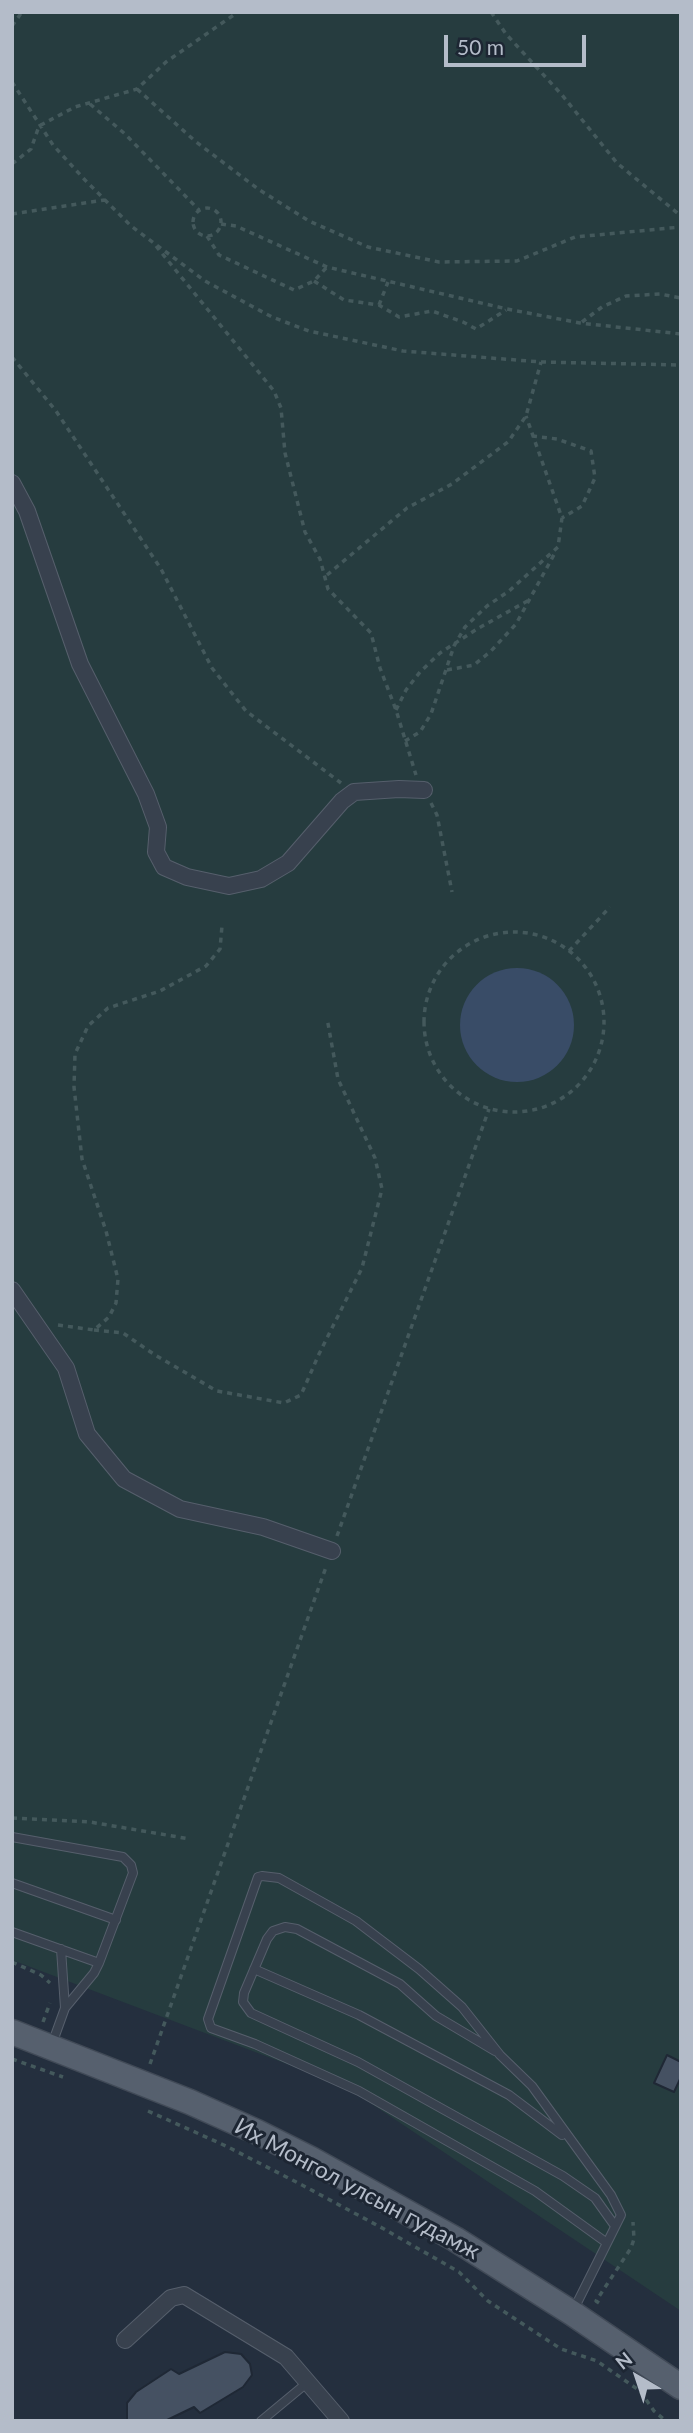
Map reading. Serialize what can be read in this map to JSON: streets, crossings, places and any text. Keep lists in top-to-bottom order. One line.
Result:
{"streets":{"main road":["Их Монгол улсын гудамж"]},"scale_bar":"50 m","north":"top left"}
